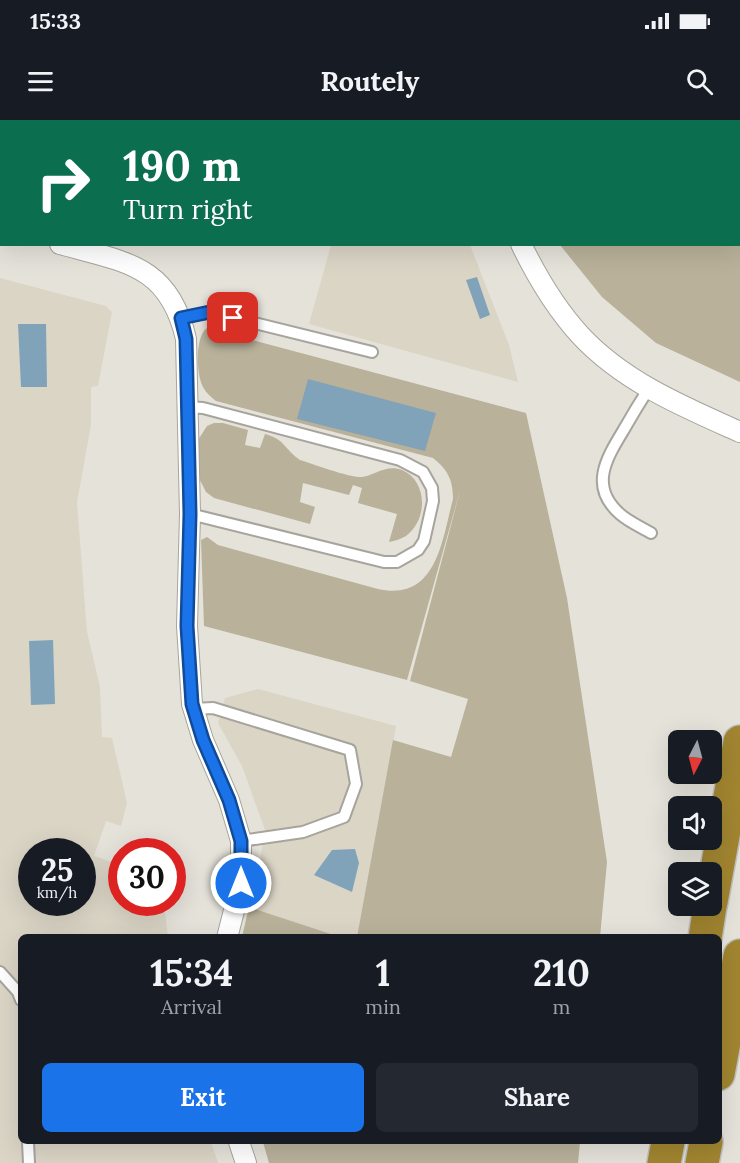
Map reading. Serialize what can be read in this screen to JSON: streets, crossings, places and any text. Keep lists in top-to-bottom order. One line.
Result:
{"north":"bottom","page":{"status":"15:33","header":"Routely","turn":["190 m","Turn right"],"speed":"25 km/h","limit":"30","eta":["15:34","Arrival","1","min","210","m"],"buttons":["Exit","Share"]}}
